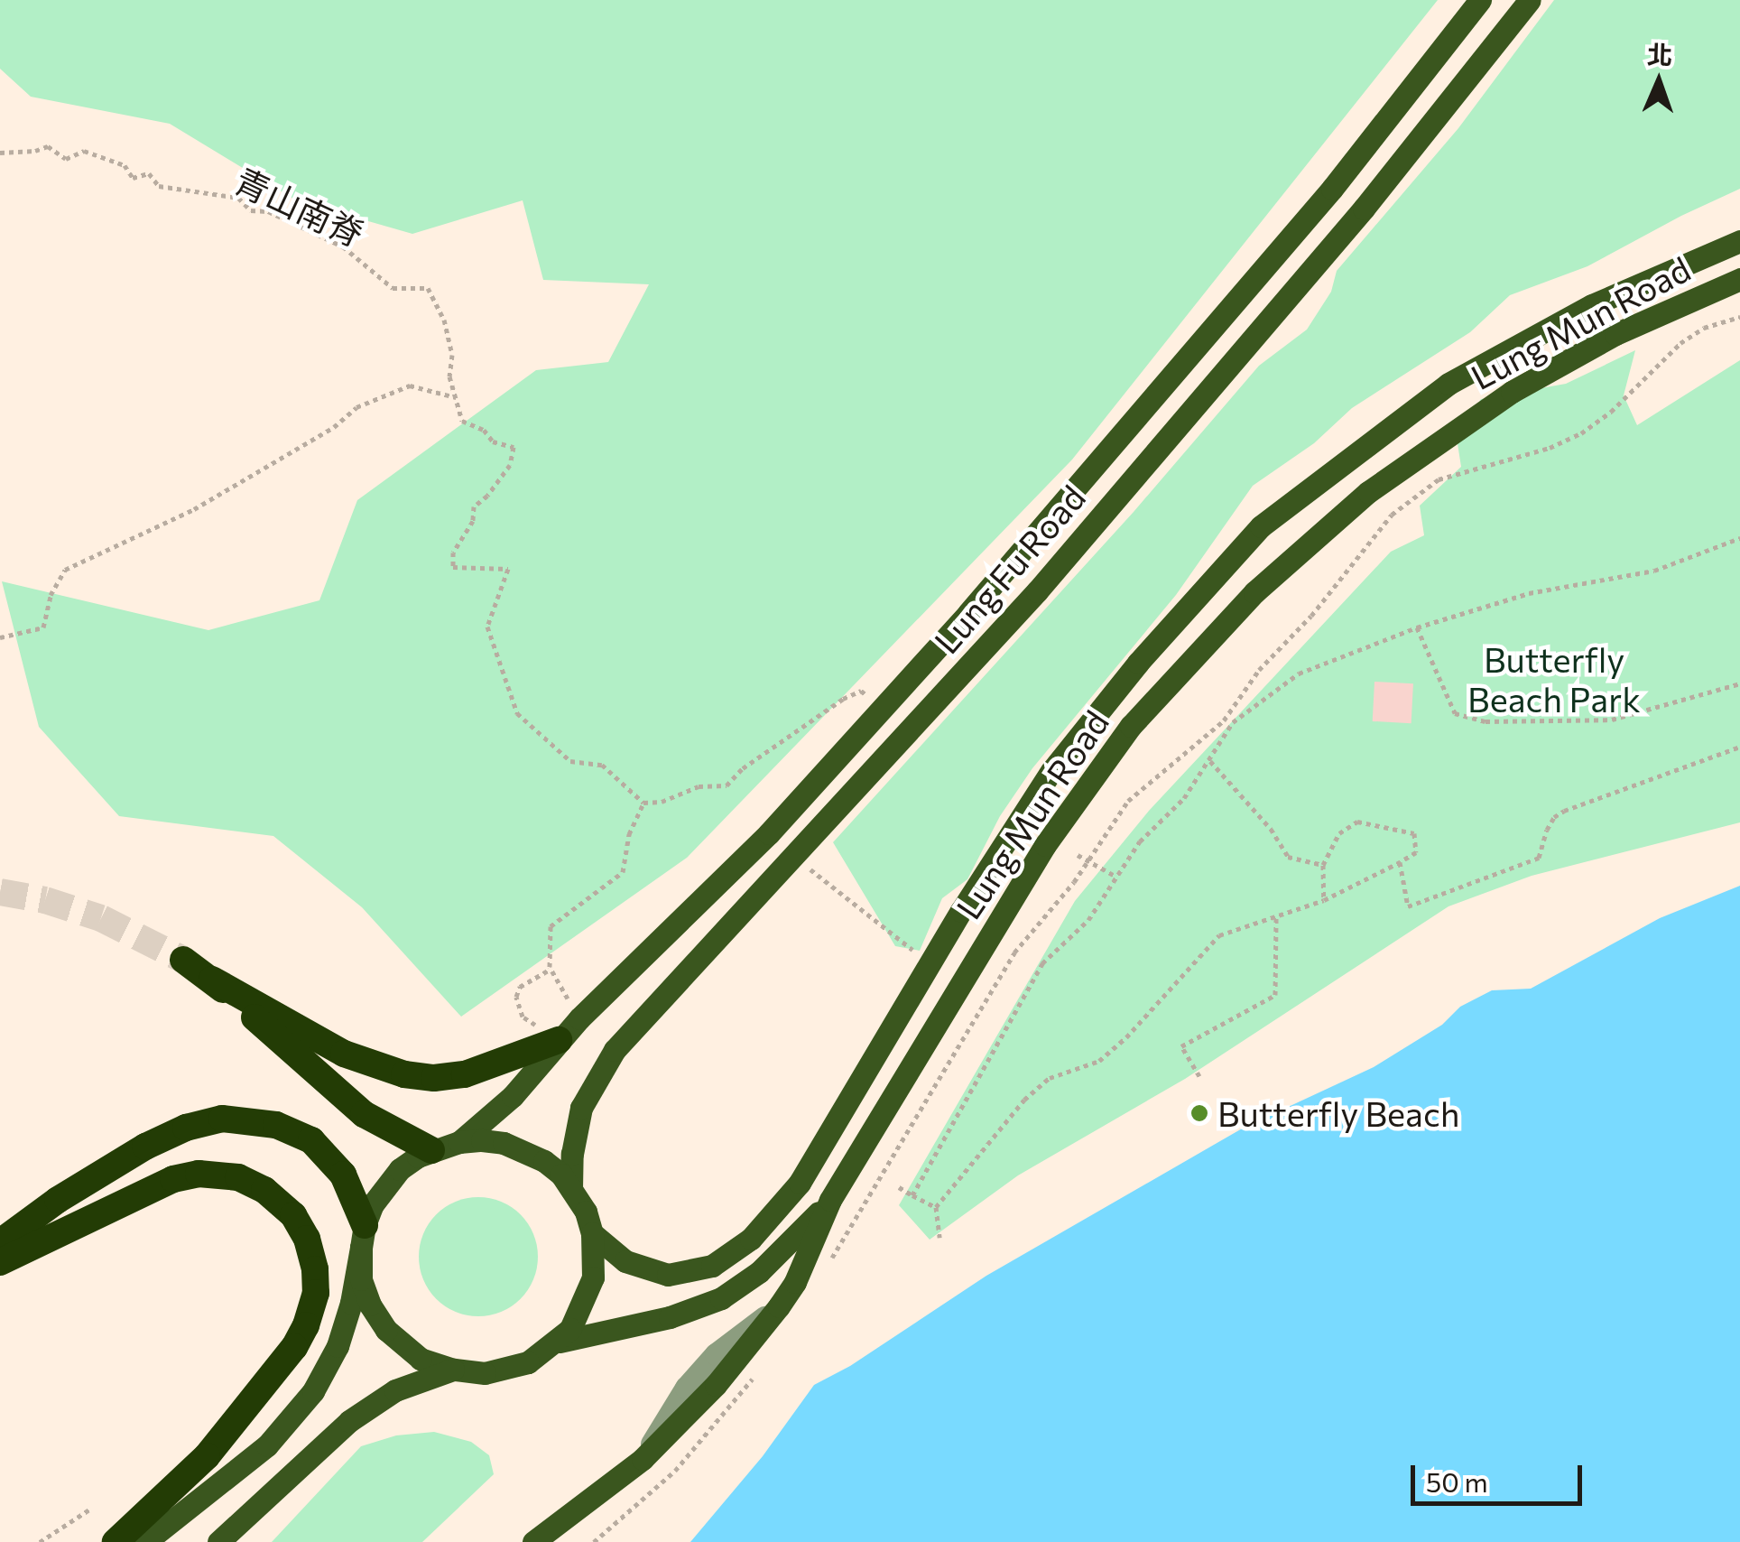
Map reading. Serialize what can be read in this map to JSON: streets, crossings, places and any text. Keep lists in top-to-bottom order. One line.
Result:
{"streets":{"main road":["Lung Mun Road","Lung Fu Road"],"path":["青山南脊"]},"crossings":[["Lung Mun Road","Lung Fu Road"]],"parks":["Butterfly Beach Park"],"places":["Butterfly Beach"],"scale_bar":"50 m","north":"top"}
